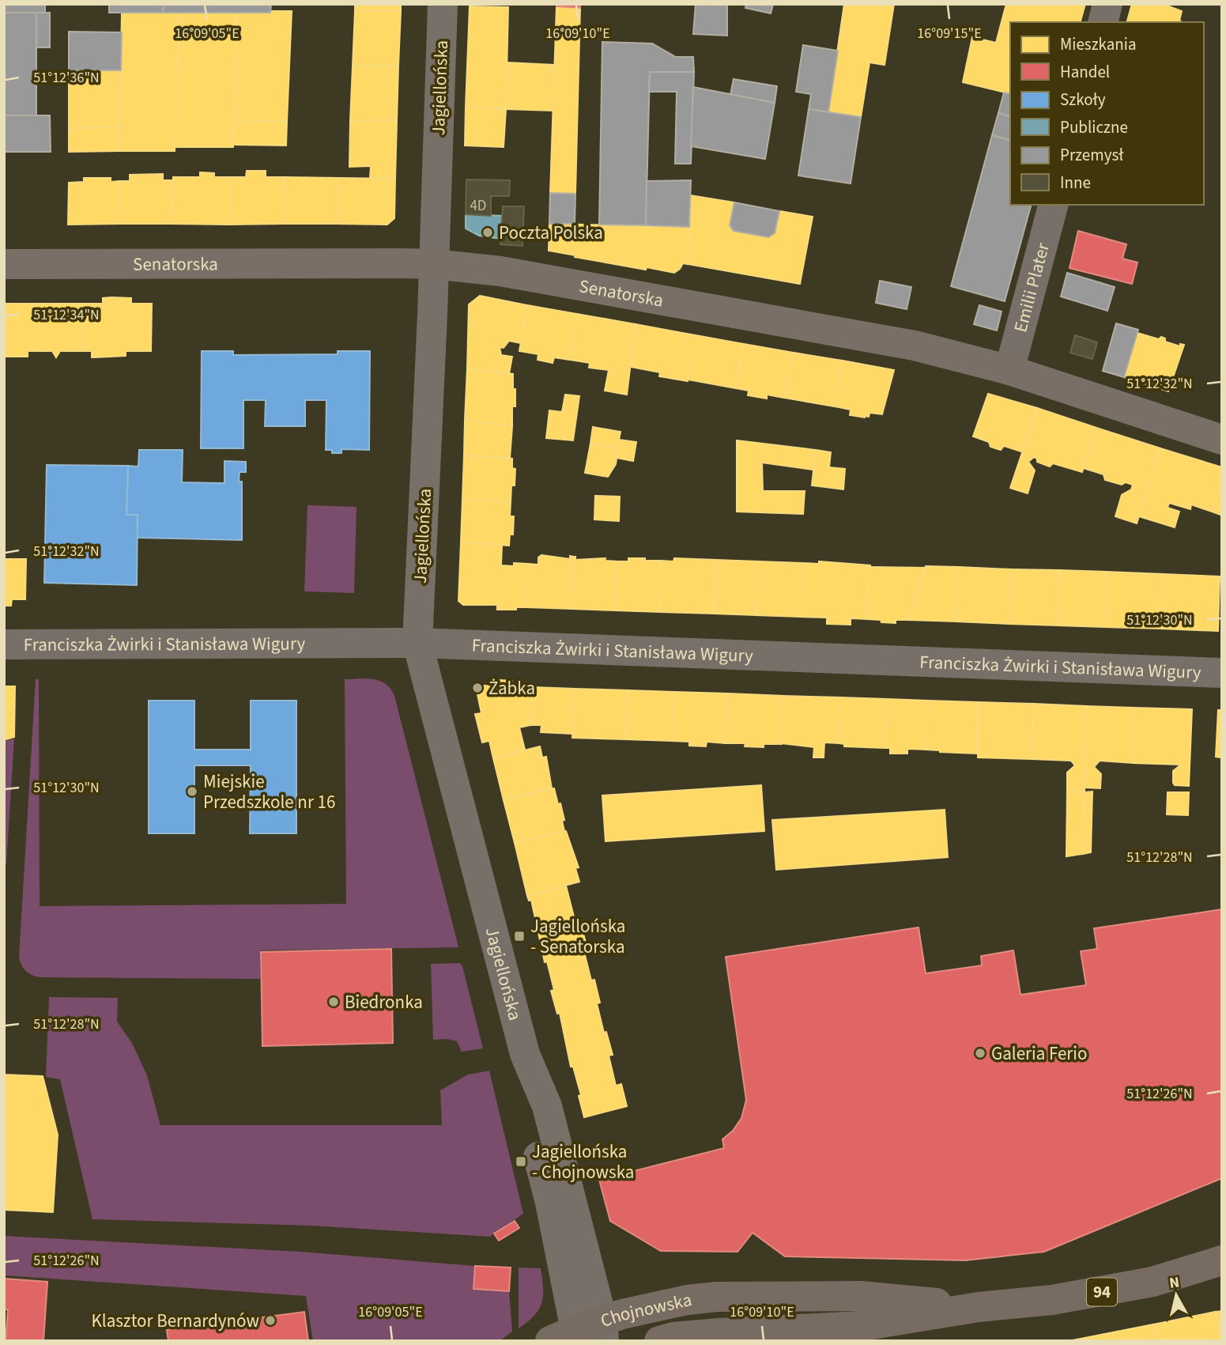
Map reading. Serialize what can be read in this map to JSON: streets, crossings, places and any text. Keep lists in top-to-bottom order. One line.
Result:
{"streets":{"main road":["94","Chojnowska"],"street":["Jagiellońska","Senatorska","Emilii Plater","Franciszka Żwirki i Stanisława Wigury"]},"crossings":[["Jagiellońska","Senatorska"],["Jagiellońska","Franciszka Żwirki i Stanisława Wigury"],["Jagiellońska","Chojnowska"],["Senatorska","Emilii Plater"]],"places":{"other":["Poczta Polska","Żabka","Miejskie Przedszkole nr 16","Biedronka","Galeria Ferio","Klasztor Bernardynów"],"transit":["Jagiellońska - Senatorska","Jagiellońska - Chojnowska"]},"house_numbers":["4D"],"legend":["Mieszkania","Handel","Szkoły","Publiczne","Przemysł","Inne"],"north":"top","coordinates":["16°09'05\"E","16°09'10\"E","16°09'15\"E","51°12'36\"N","51°12'34\"N","51°12'32\"N","51°12'30\"N","51°12'28\"N","51°12'26\"N"]}
